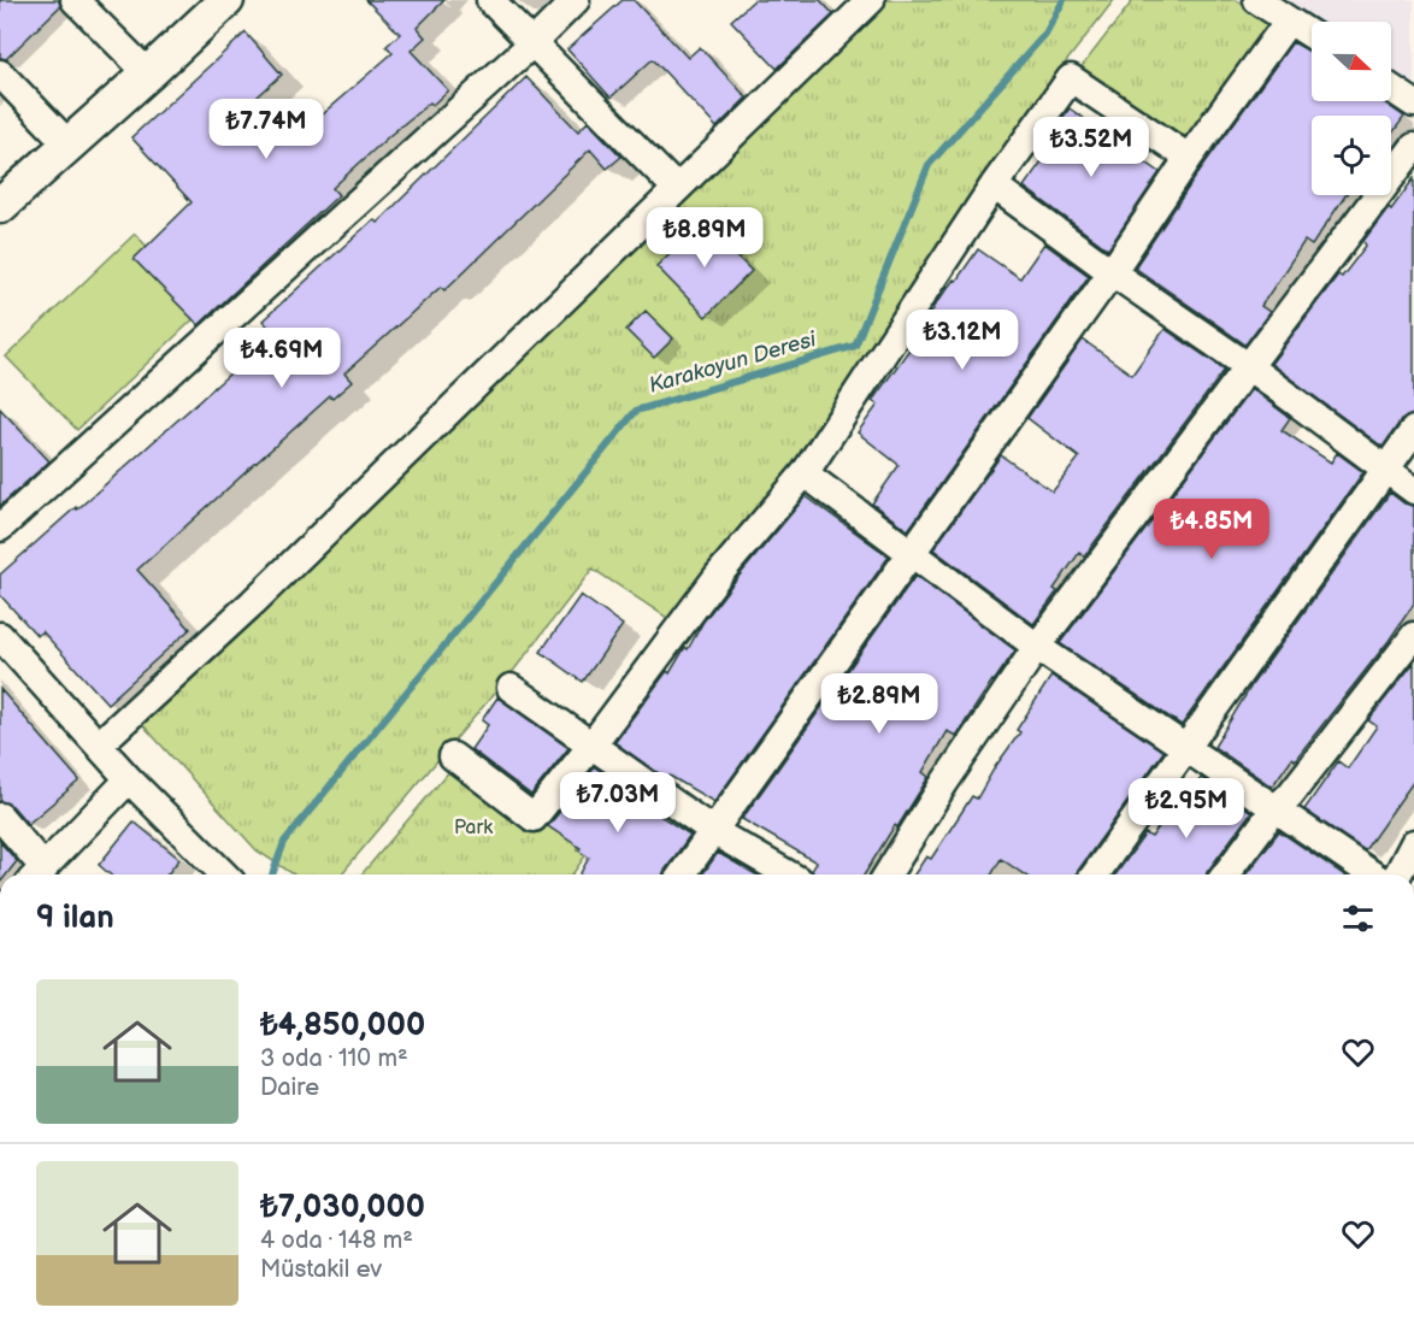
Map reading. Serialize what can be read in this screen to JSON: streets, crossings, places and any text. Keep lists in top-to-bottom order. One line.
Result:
{"water":["Karakoyun Deresi"],"parks":["Park"],"north":"right","page":{"price":["₺7.74M","₺3.52M","₺8.89M","₺3.12M","₺4.69M","₺4.85M","₺2.89M","₺7.03M","₺2.95M"],"heading":"9 ilan","list":[{"name":"₺4,850,000","note":"3 oda · 110 m² · Daire"},{"name":"₺7,030,000","note":"4 oda · 148 m² · Müstakil ev"}]}}
